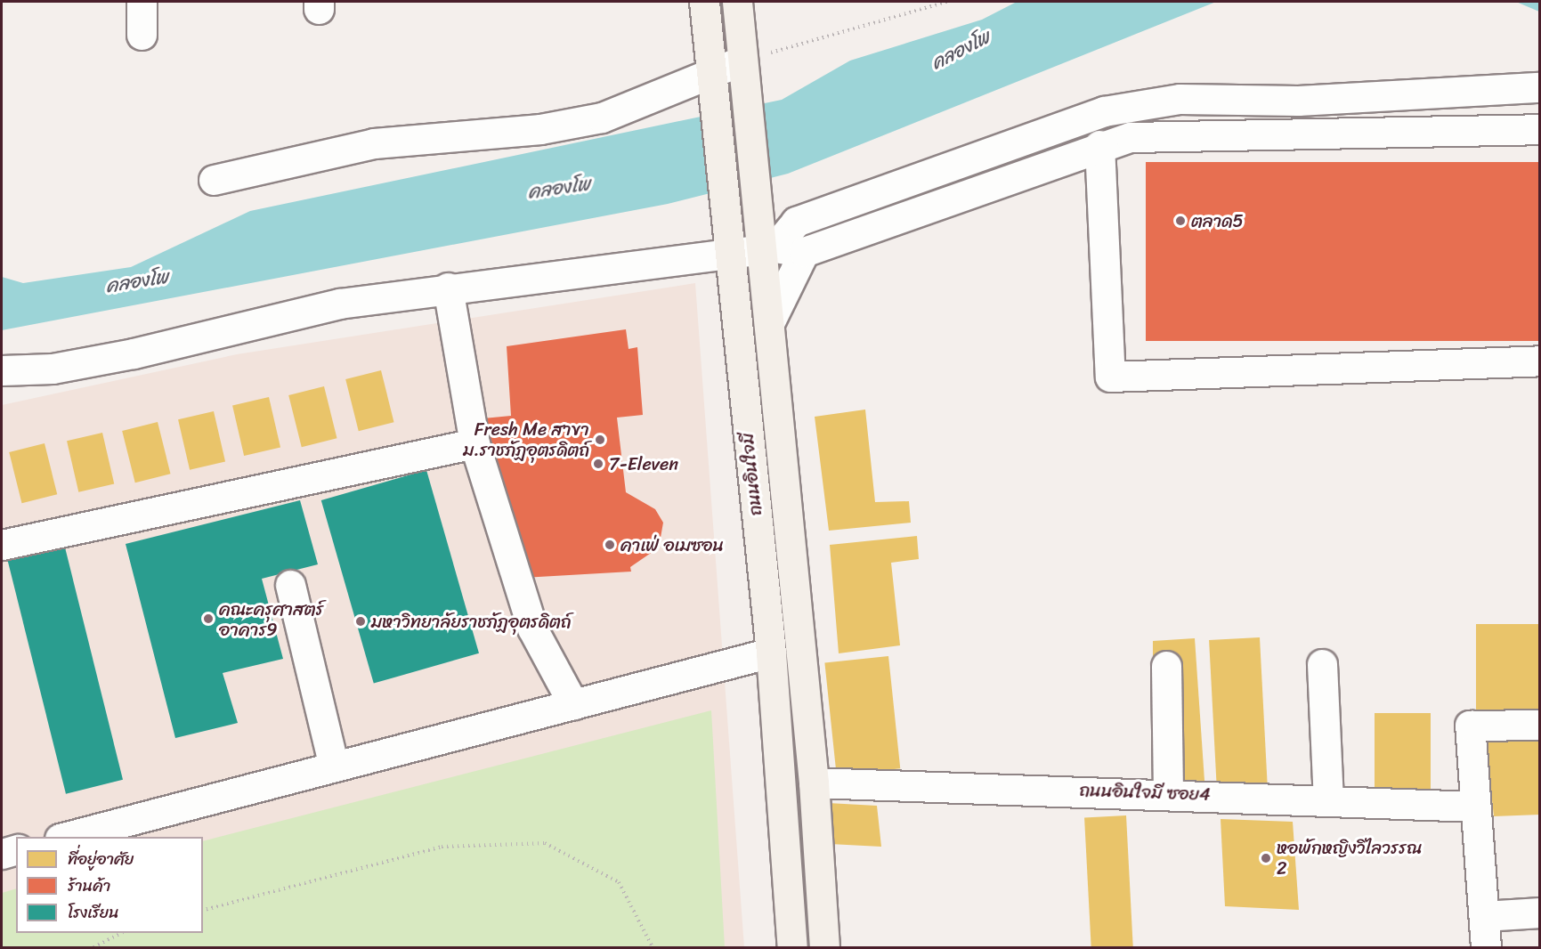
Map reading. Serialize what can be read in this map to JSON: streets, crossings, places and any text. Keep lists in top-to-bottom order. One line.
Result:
{"streets":{"main road":["ถนนอินใจมี"],"street":["ถนนอินใจมี ซอย4"]},"crossings":[["ถนนอินใจมี","ถนนอินใจมี ซอย4"]],"water":["คลองโพ"],"places":["ตลาด5","Fresh Me สาขา ม.ราชภัฏอุตรดิตถ์","7-Eleven","คาเฟ่ อเมซอน","คณะครุศาสตร์ อาคาร9","มหาวิทยาลัยราชภัฏอุตรดิตถ์","หอพักหญิงวิไลวรรณ 2"],"legend":["ที่อยู่อาศัย","ร้านค้า","โรงเรียน"]}
